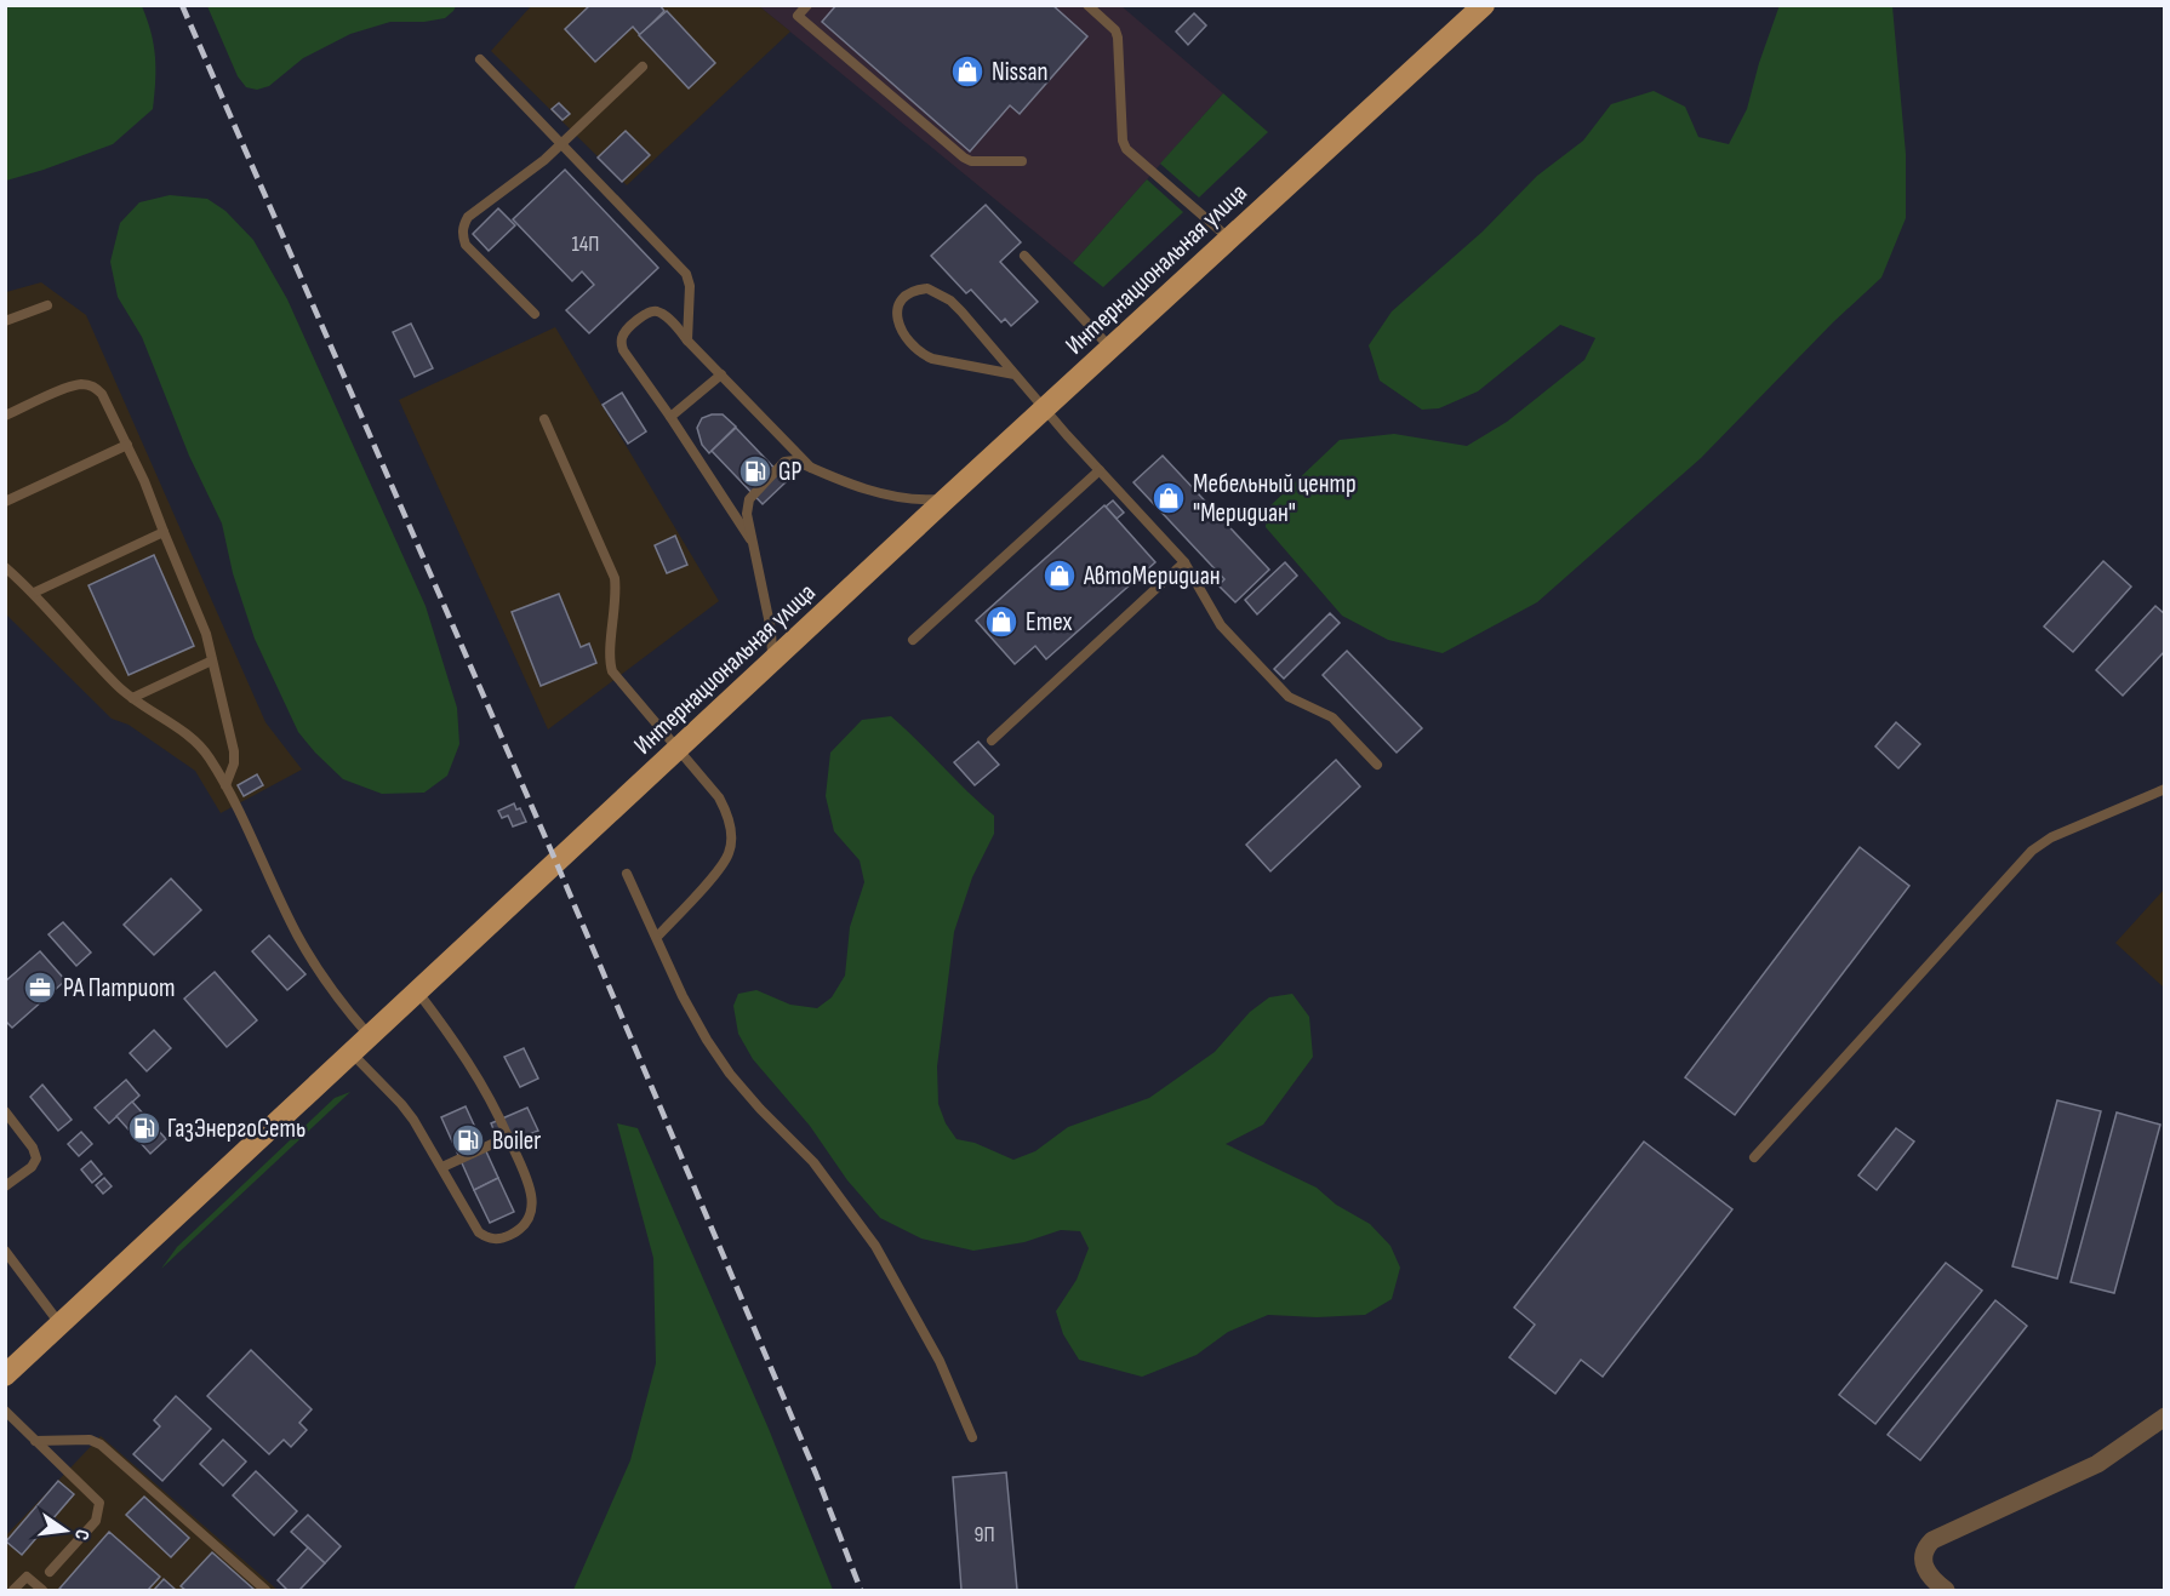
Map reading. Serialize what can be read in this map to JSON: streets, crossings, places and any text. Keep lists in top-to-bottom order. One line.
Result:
{"streets":{"main road":["Интернациональная улица"]},"places":{"shop":["Nissan","Мебельный центр \"Меридиан\"","АвтоМеридиан","Emex"],"fuel station":["GP","ГазЭнергоСеть","Boiler"],"office":["РА Патриот"]},"house_numbers":["14П","9П"],"north":"right"}
